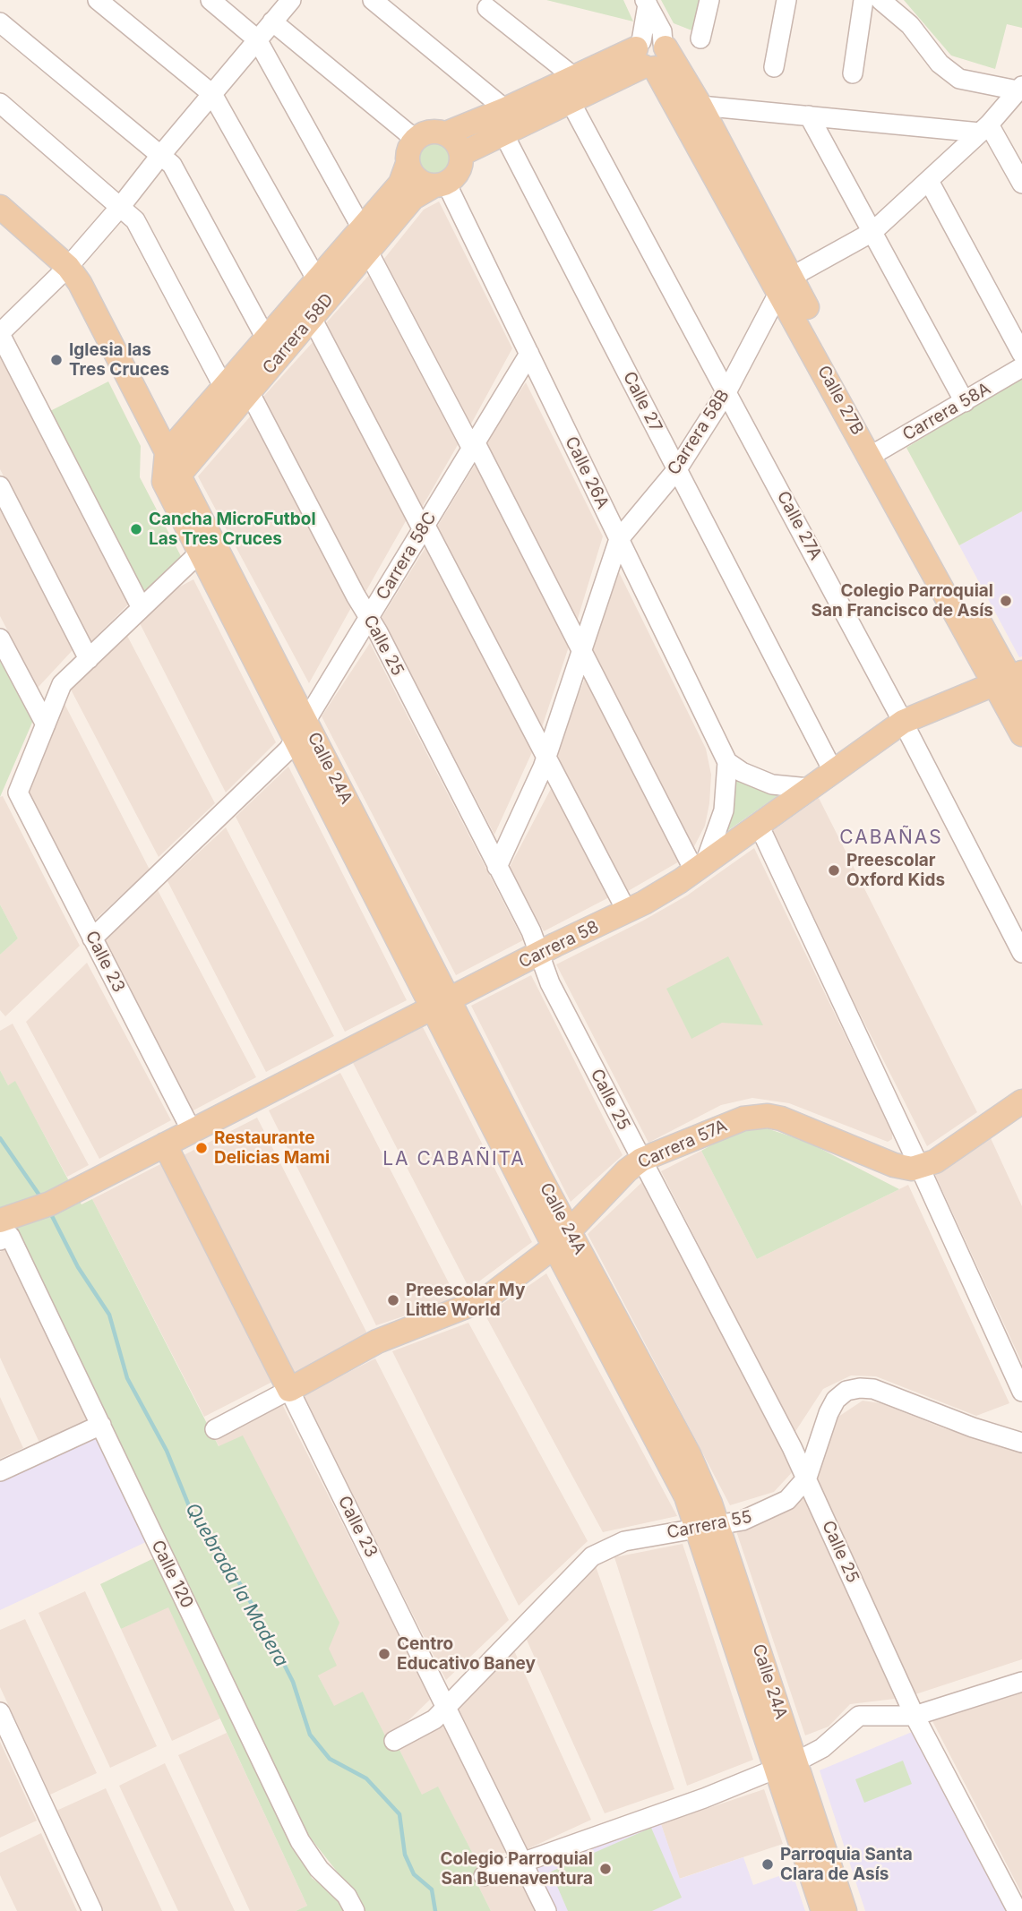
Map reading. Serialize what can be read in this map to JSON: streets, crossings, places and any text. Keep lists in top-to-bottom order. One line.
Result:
{"streets":{"main road":["Carrera 58D","Calle 27B","Calle 24A","Carrera 58","Calle 23","Carrera 57A"],"street":["Calle 27","Carrera 58A","Carrera 58B","Calle 26A","Calle 27A","Carrera 58C","Calle 25","Carrera 55","Calle 120"]},"crossings":[["Carrera 58D","Calle 26A"],["Carrera 58D","Calle 25"],["Carrera 58D","Calle 24A"],["Calle 27B","Carrera 58A"],["Calle 27B","Carrera 58B"],["Calle 27B","Carrera 58"],["Calle 27","Carrera 58B"],["Calle 27","Carrera 58"],["Carrera 58B","Calle 26A"],["Carrera 58B","Calle 27A"],["Carrera 58B","Calle 25"],["Calle 26A","Carrera 58C"],["Calle 27A","Carrera 58"],["Carrera 58C","Calle 25"],["Carrera 58C","Calle 24A"],["Carrera 58C","Calle 23"],["Calle 25","Carrera 58"],["Calle 25","Carrera 57A"],["Calle 25","Carrera 55"],["Calle 24A","Carrera 58"],["Calle 24A","Carrera 57A"],["Calle 24A","Carrera 55"],["Carrera 58","Calle 23"],["Calle 23","Carrera 57A"],["Calle 23","Carrera 55"]],"districts":["CABAÑAS","LA CABAÑITA"],"water":["Quebrada la Madera"],"places":["Iglesia las Tres Cruces","Cancha MicroFutbol Las Tres Cruces","Colegio Parroquial San Francisco de Asís","Preescolar Oxford Kids","Restaurante Delicias Mami","Preescolar My Little World","Centro Educativo Baney","Parroquia Santa Clara de Asís","Colegio Parroquial San Buenaventura"]}
